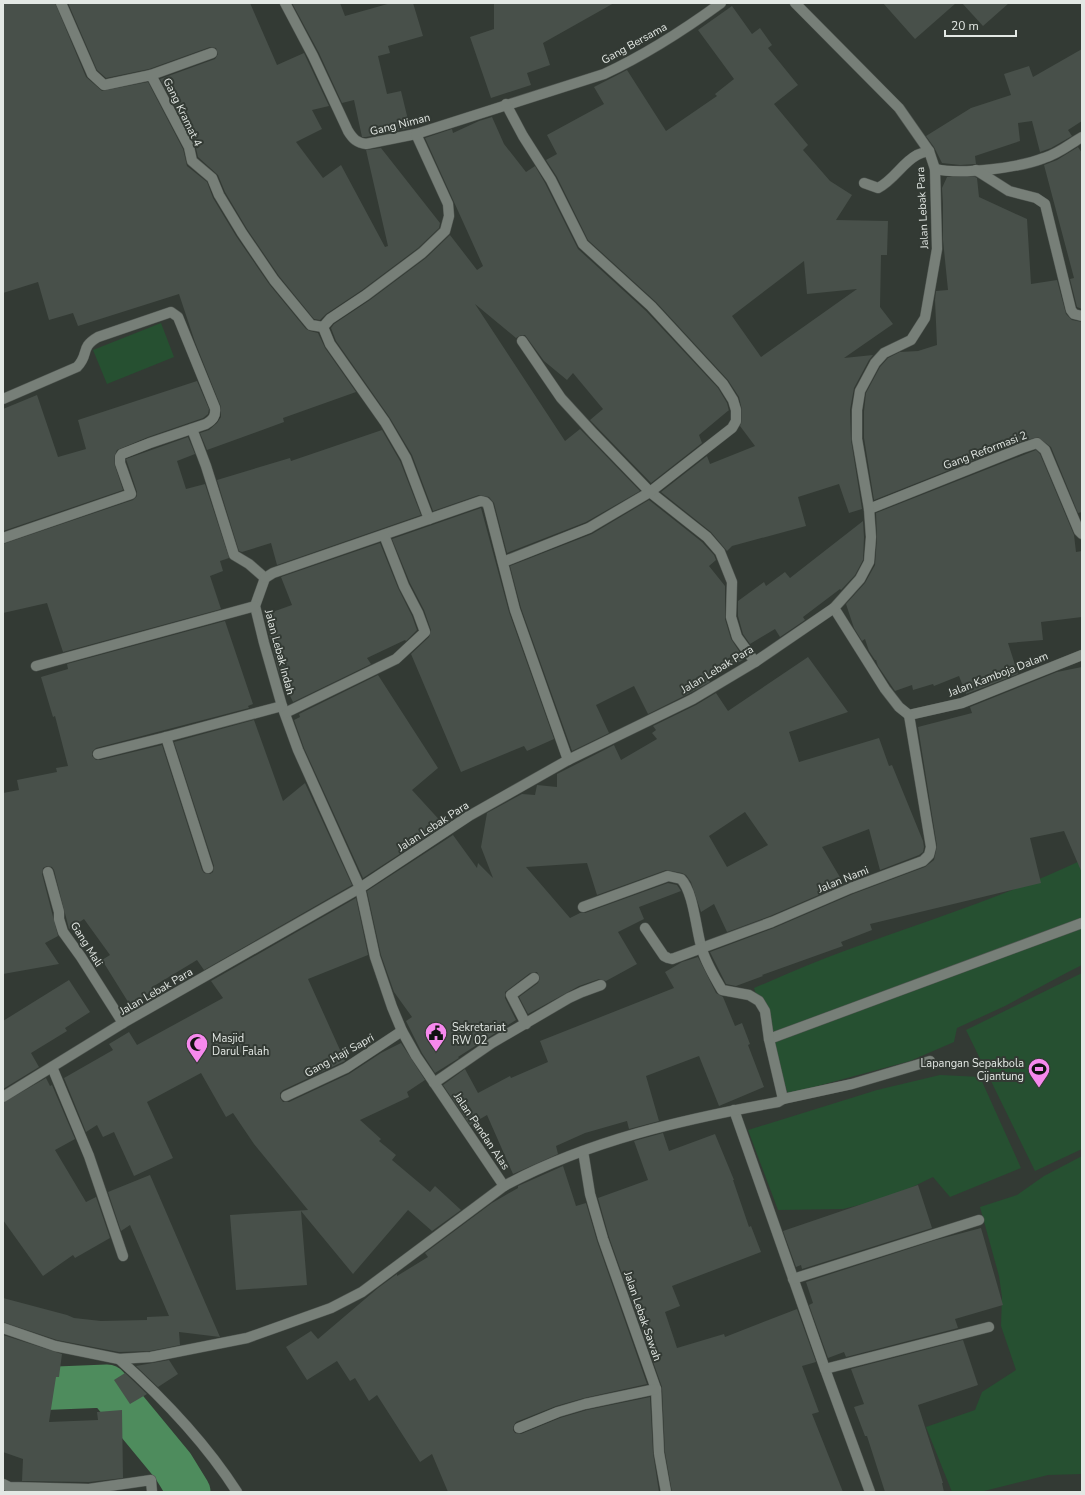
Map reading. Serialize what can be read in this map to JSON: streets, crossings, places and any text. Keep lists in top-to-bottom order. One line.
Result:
{"streets":{"street":["Gang Bersama","Gang Kramat 4","Gang Niman","Jalan Lebak Para","Gang Reformasi 2","Jalan Lebak Indah","Jalan Kamboja Dalam","Jalan Nami","Gang Mali","Gang Haji Sapri","Jalan Pandan Alas","Jalan Lebak Sawah"]},"crossings":[["Gang Bersama","Gang Niman"],["Jalan Lebak Para","Gang Reformasi 2"],["Jalan Lebak Para","Jalan Lebak Indah"],["Jalan Lebak Para","Gang Mali"],["Jalan Lebak Para","Jalan Pandan Alas"],["Jalan Lebak Indah","Jalan Pandan Alas"],["Jalan Kamboja Dalam","Jalan Nami"],["Gang Haji Sapri","Jalan Pandan Alas"],["Jalan Pandan Alas","Jalan Lebak Sawah"]],"places":{"public building":["Sekretariat RW 02"],"mosque":["Masjid Darul Falah"],"sports":["Lapangan Sepakbola Cijantung"]},"scale_bar":"20 m"}
